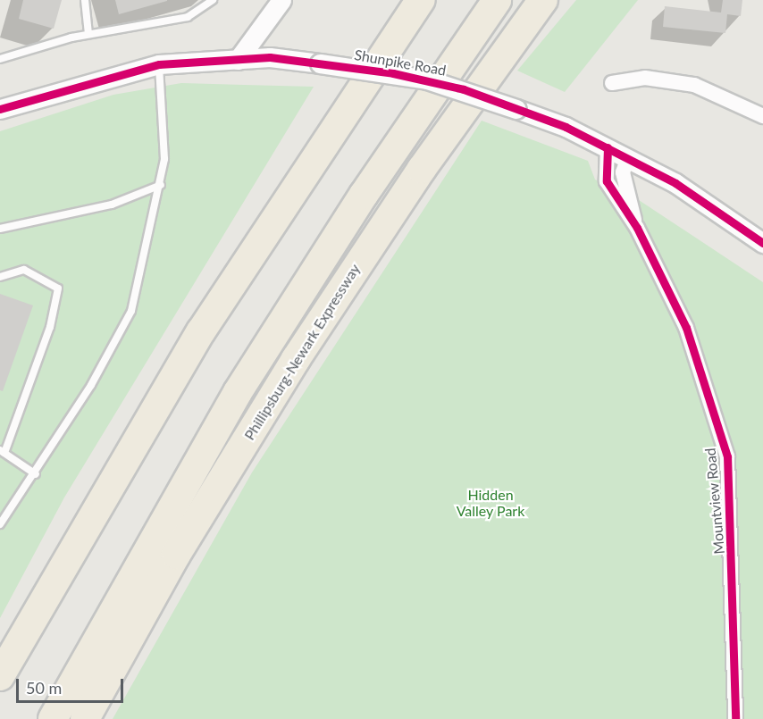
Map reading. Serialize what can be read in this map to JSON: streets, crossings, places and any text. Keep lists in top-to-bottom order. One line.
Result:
{"streets":{"highway":["Phillipsburg-Newark Expressway"],"street":["Shunpike Road","Mountview Road"]},"crossings":[["Shunpike Road","Mountview Road"]],"parks":["Hidden Valley Park"],"scale_bar":"50 m"}
